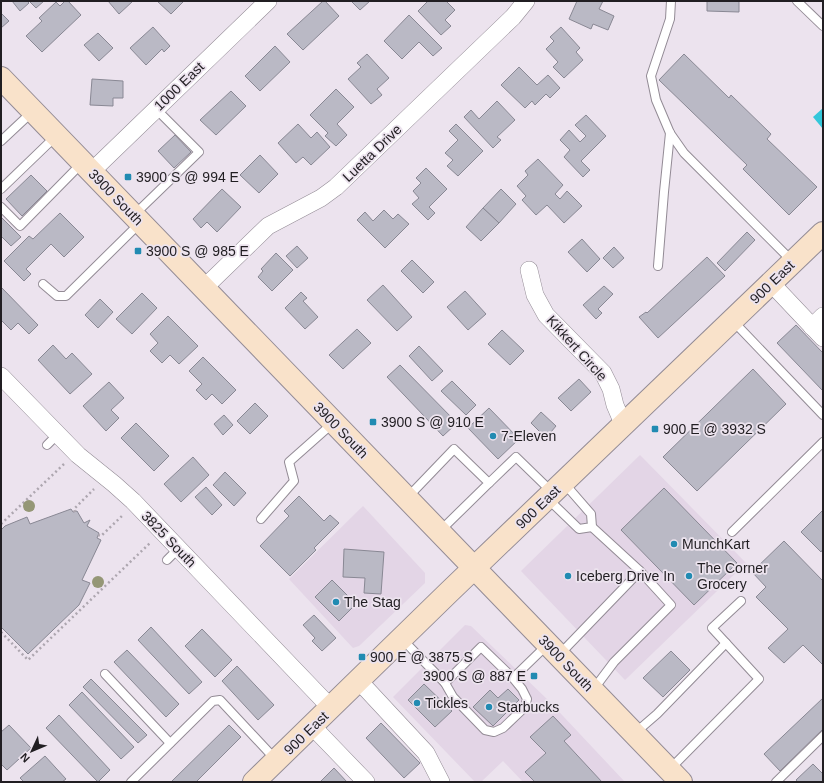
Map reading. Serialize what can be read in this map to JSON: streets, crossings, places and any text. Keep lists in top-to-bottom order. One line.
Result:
{"streets":{"main road":["3900 South","900 East"],"street":["1000 East","Luetta Drive","Kikkert Circle","3825 South"]},"crossings":[["1000 East","3900 South"],["Luetta Drive","3900 South"],["3900 South","900 East"],["900 East","Kikkert Circle"],["900 East","3825 South"]],"places":{"transit":["3900 S @ 994 E","3900 S @ 985 E","3900 S @ 910 E","900 E @ 3932 S","900 E @ 3875 S","3900 S @ 887 E"],"other":["7-Eleven","MunchKart","Iceberg Drive In","The Corner Grocery","The Stag","Tickles","Starbucks"]},"north":"bottom left"}
